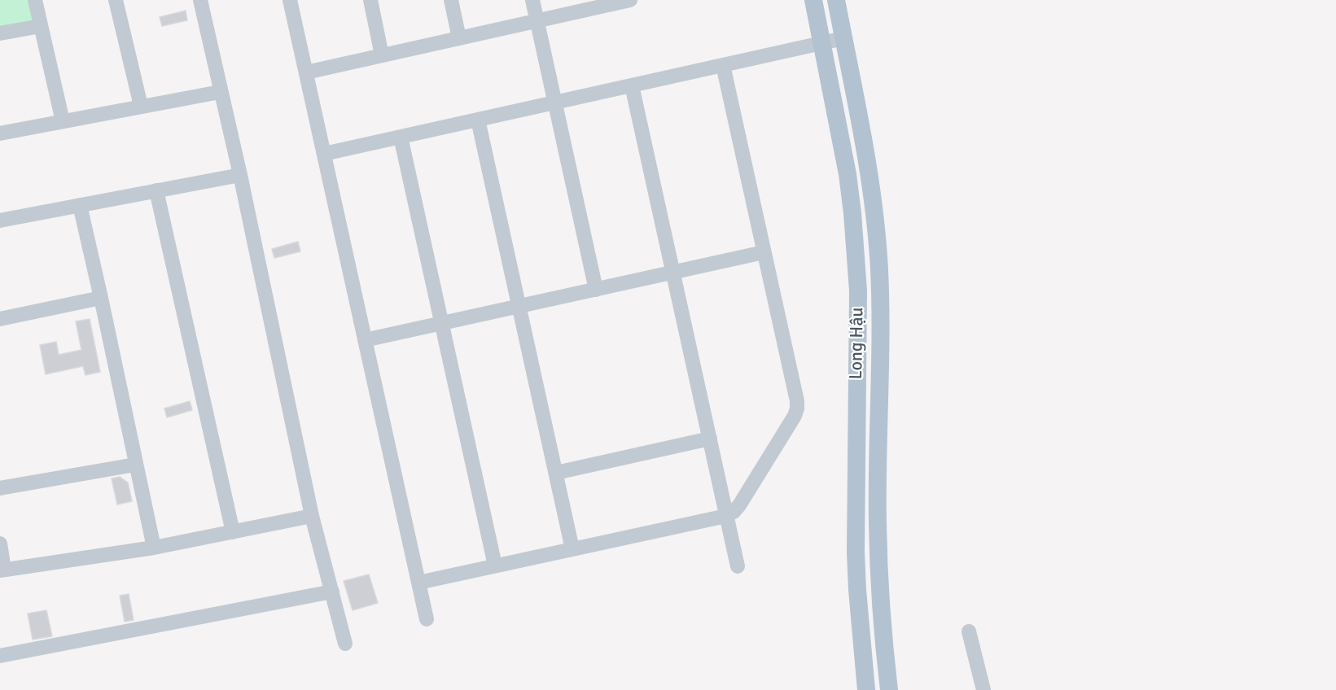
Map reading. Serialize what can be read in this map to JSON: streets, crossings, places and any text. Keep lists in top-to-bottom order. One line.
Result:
{"streets":{"main road":["Long Hậu"]}}
